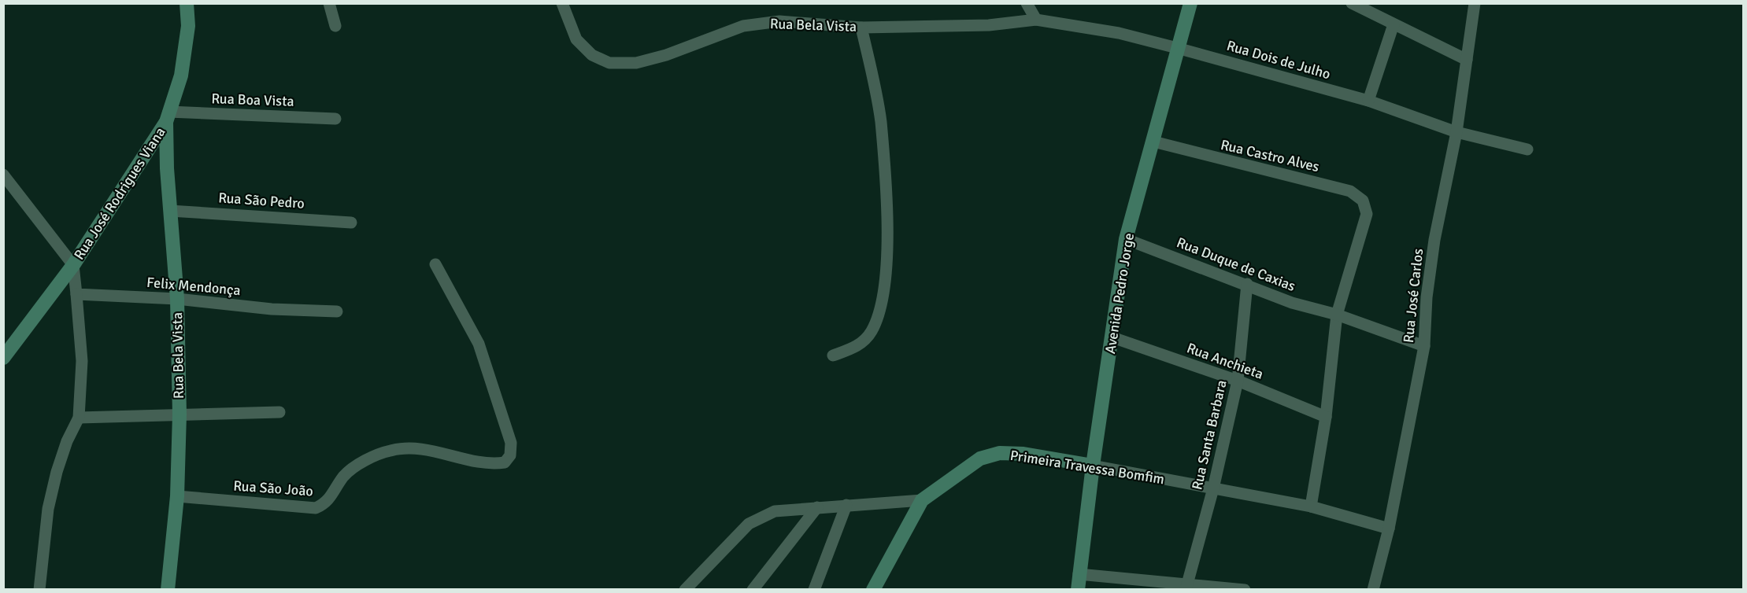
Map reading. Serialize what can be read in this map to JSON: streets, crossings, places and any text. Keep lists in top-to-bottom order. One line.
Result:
{"streets":{"street":["Rua Bela Vista","Rua Dois de Julho","Rua Boa Vista","Rua Castro Alves","Rua José Rodrigues Viana","Rua São Pedro","Rua Duque de Caxias","Felix Mendonça","Avenida Pedro Jorge","Rua José Carlos","Rua Anchieta","Rua Santa Barbara","Primeira Travessa Bomfim","Rua São João"]},"crossings":[["Rua Bela Vista","Rua Dois de Julho"],["Rua Bela Vista","Rua Boa Vista"],["Rua Bela Vista","Rua José Rodrigues Viana"],["Rua Bela Vista","Rua São Pedro"],["Rua Bela Vista","Felix Mendonça"],["Rua Bela Vista","Rua São João"],["Rua Dois de Julho","Avenida Pedro Jorge"],["Rua Dois de Julho","Rua José Carlos"],["Rua Boa Vista","Rua José Rodrigues Viana"],["Rua Castro Alves","Rua Duque de Caxias"],["Rua Castro Alves","Avenida Pedro Jorge"],["Rua Duque de Caxias","Avenida Pedro Jorge"],["Rua Duque de Caxias","Rua José Carlos"],["Rua Duque de Caxias","Rua Santa Barbara"],["Avenida Pedro Jorge","Rua Anchieta"],["Avenida Pedro Jorge","Primeira Travessa Bomfim"],["Rua José Carlos","Primeira Travessa Bomfim"],["Rua Anchieta","Rua Santa Barbara"],["Rua Santa Barbara","Primeira Travessa Bomfim"]]}
